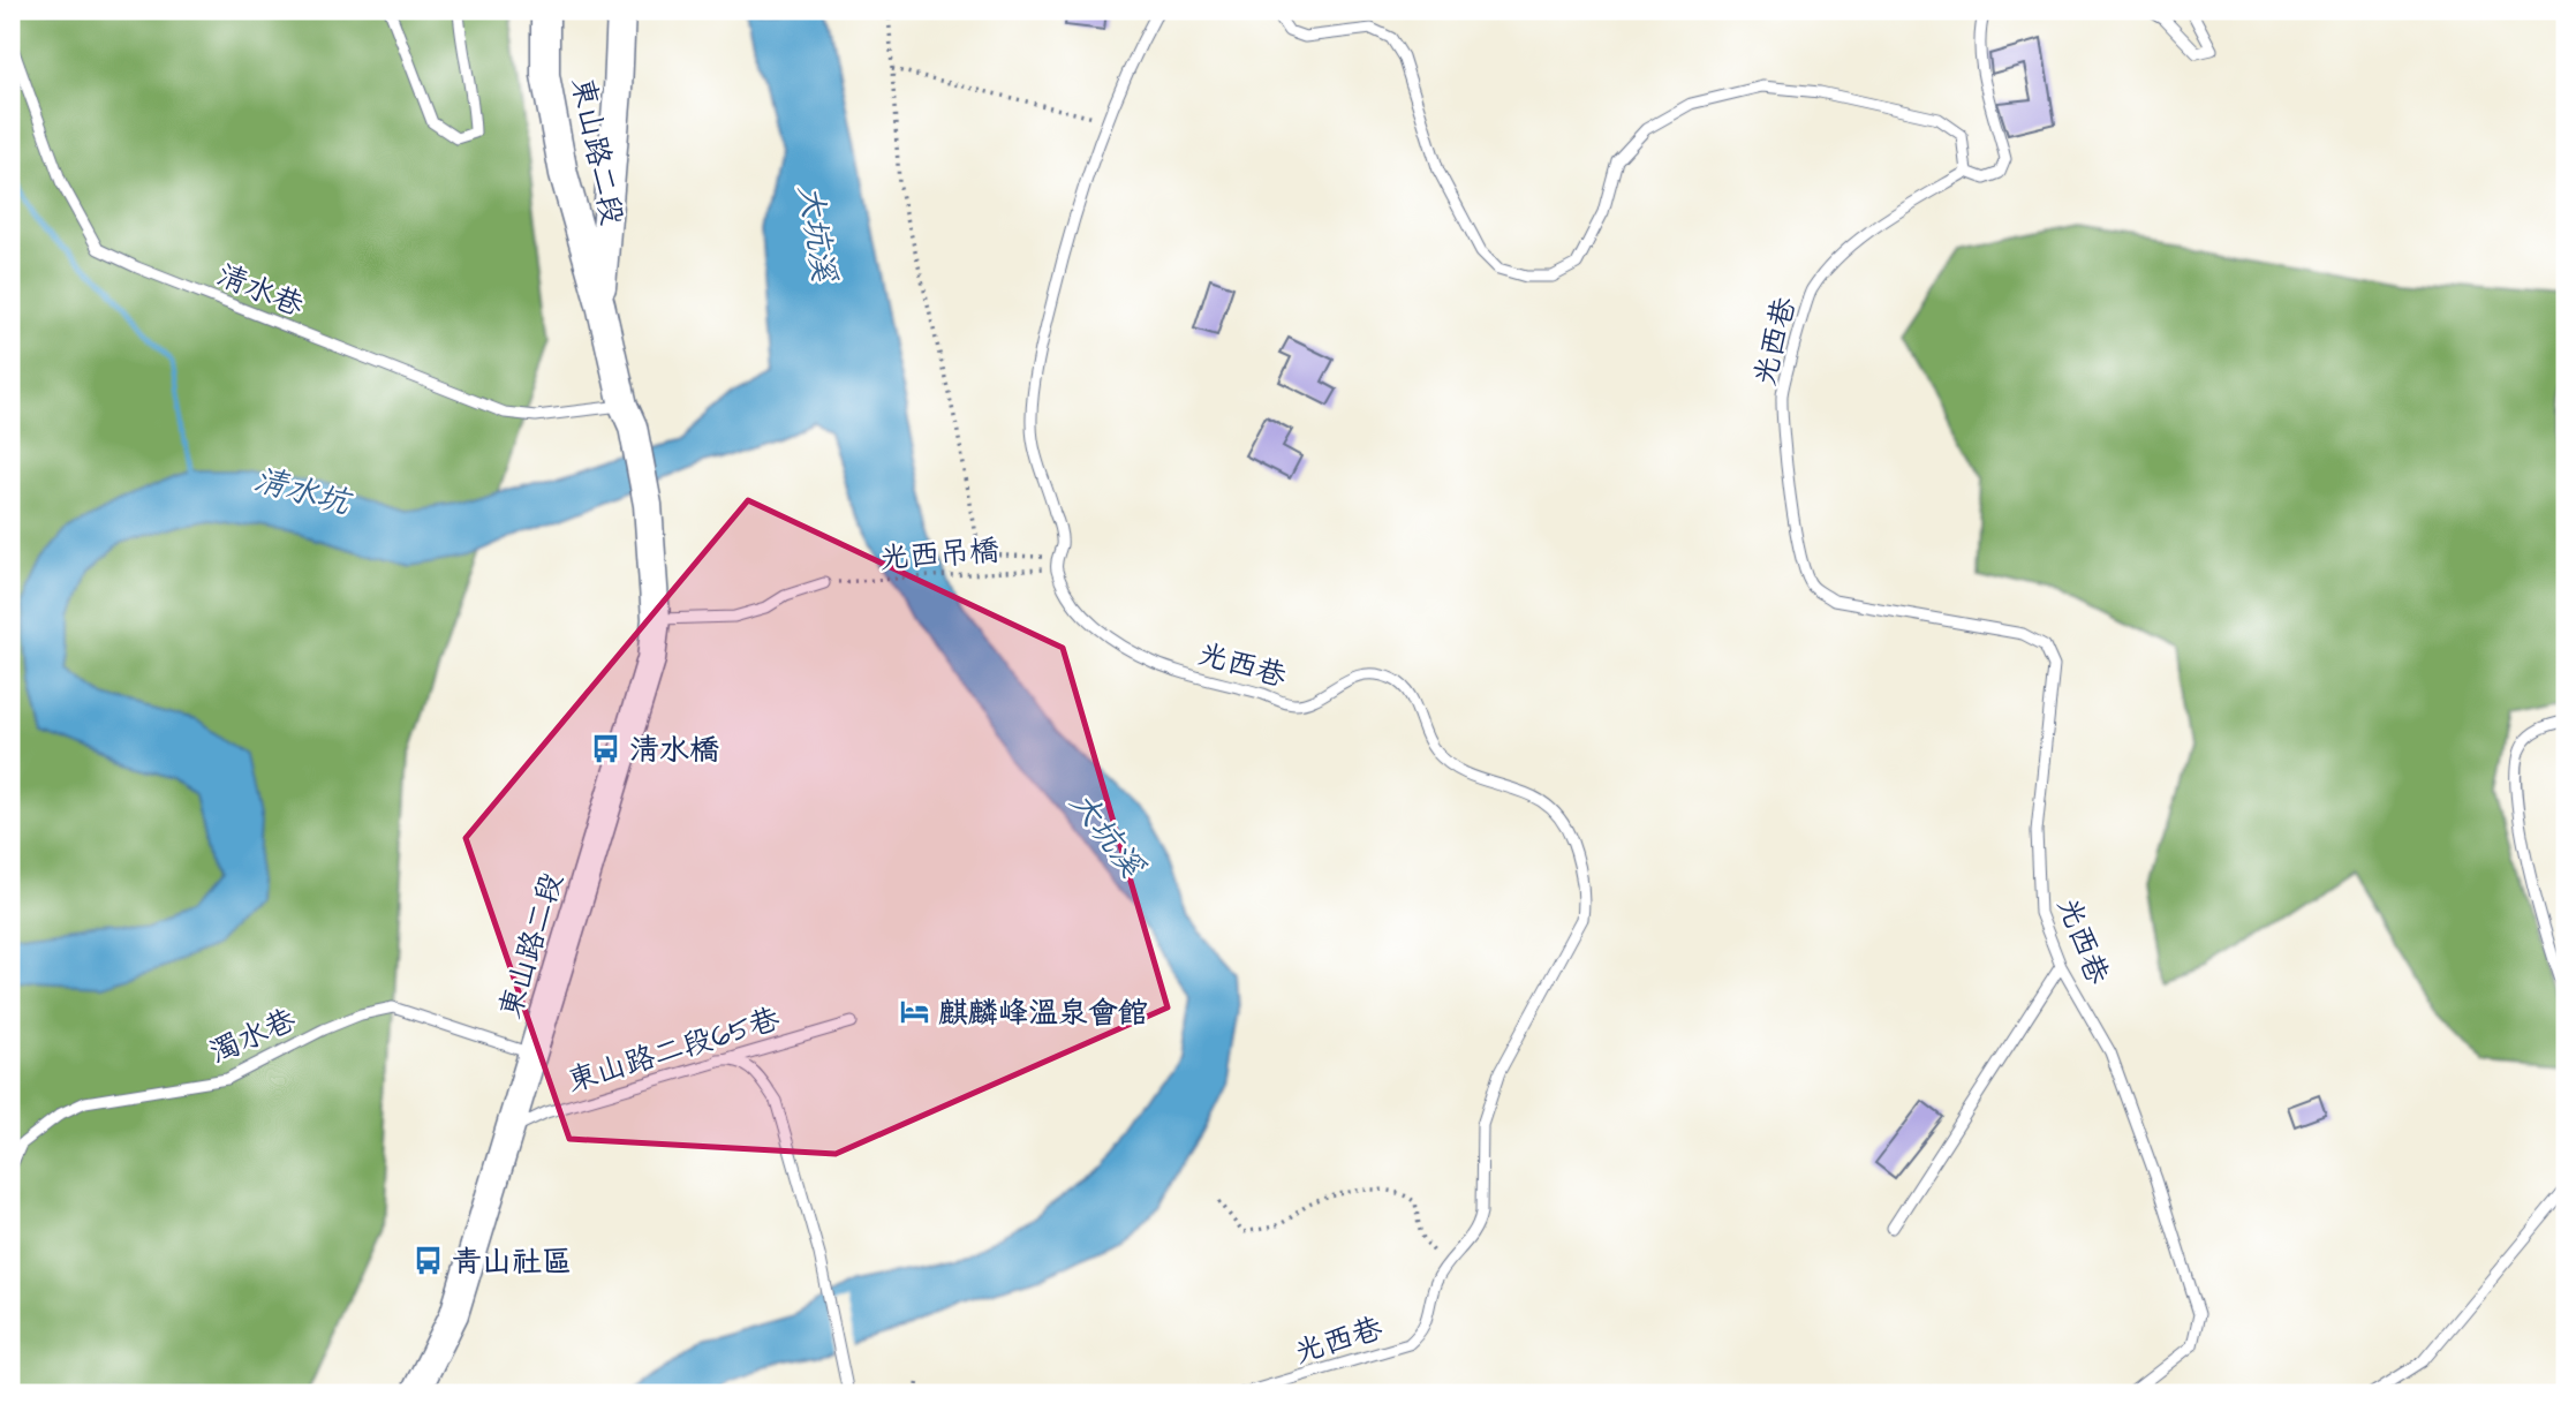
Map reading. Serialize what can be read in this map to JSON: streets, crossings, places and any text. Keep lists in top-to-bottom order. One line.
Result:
{"streets":{"main road":["東山路二段"],"lane":["清水巷","光西巷","濁水巷","東山路二段65巷"],"path":["光西吊橋"]},"crossings":[["東山路二段","清水巷"],["東山路二段","濁水巷"],["東山路二段","東山路二段65巷"],["光西巷","光西吊橋"]],"water":["大坑溪","清水坑"],"places":{"bus stop":["清水橋","青山社區"],"hotel":["麒麟峰溫泉會館"]}}
